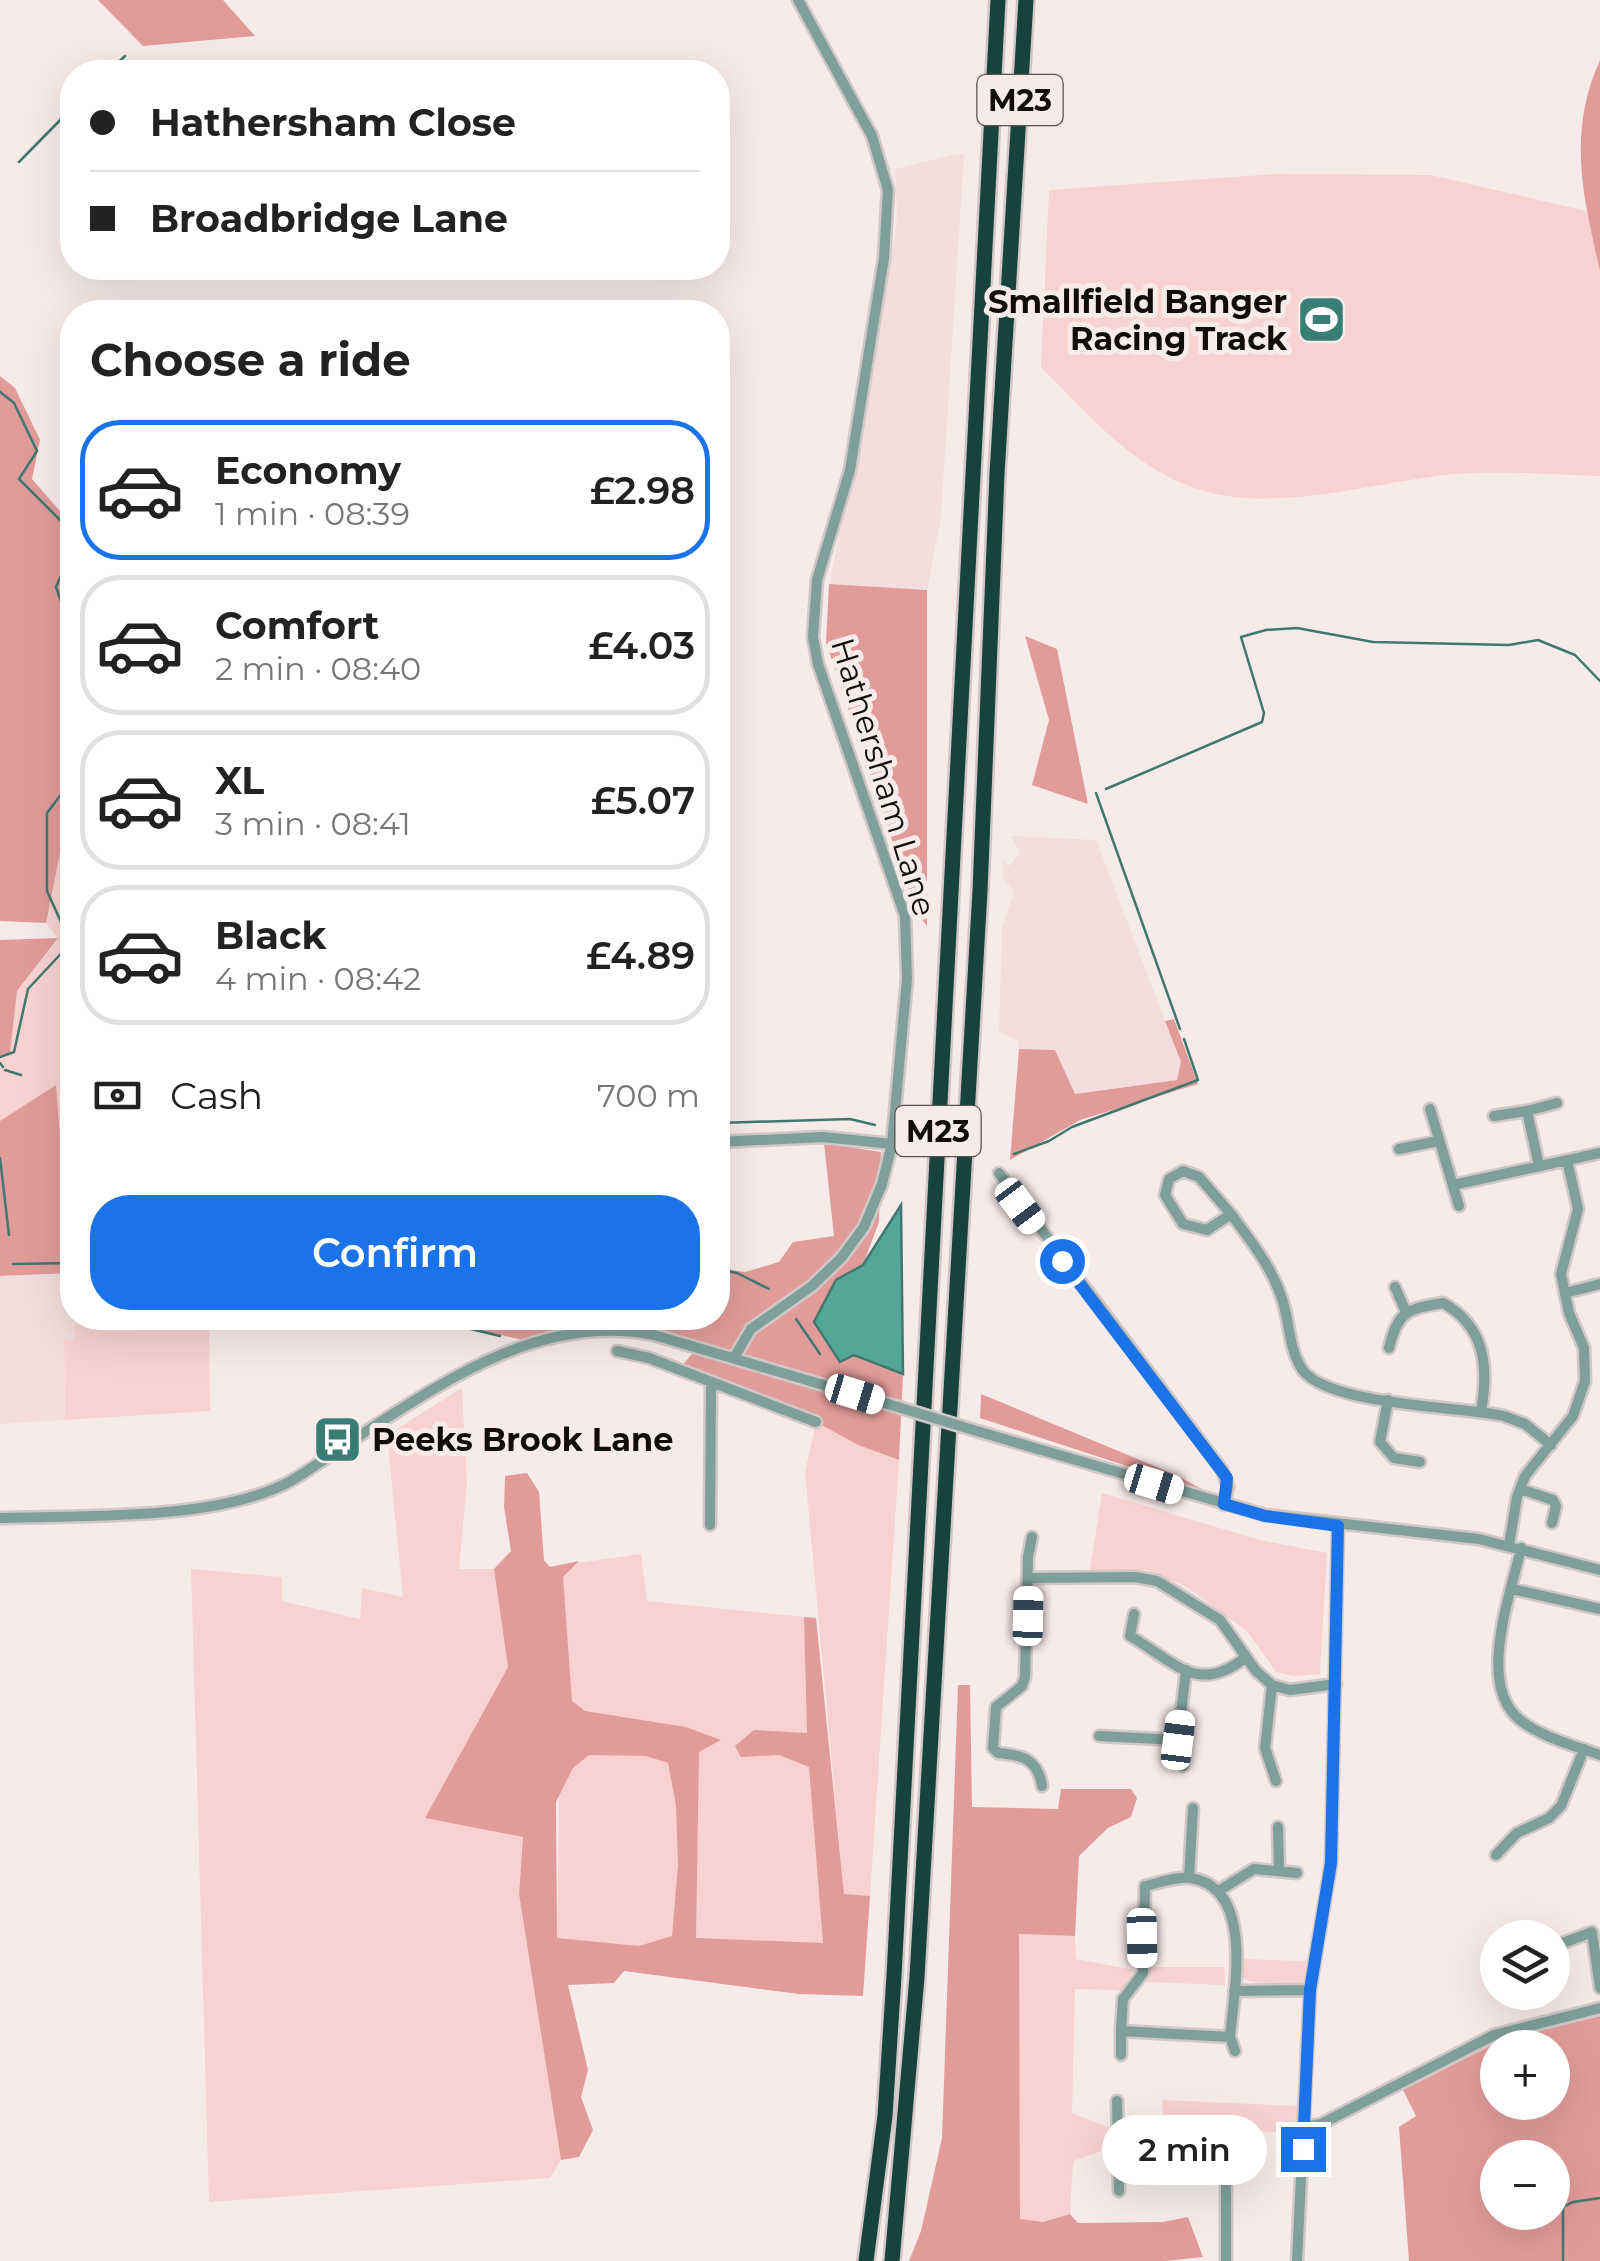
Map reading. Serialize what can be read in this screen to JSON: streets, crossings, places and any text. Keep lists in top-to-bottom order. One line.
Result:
{"streets":{"highway":["M23"],"street":["Hathersham Lane"]},"places":{"sports":["Smallfield Banger Racing Track"],"bus stop":["Peeks Brook Lane"]},"page":{"banner":["Hathersham Close","Broadbridge Lane"],"heading":"Choose a ride","list":[{"name":"Economy","note":"1 min · 08:39","value":"£2.98"},{"name":"Comfort","note":"2 min · 08:40","value":"£4.03"},{"name":"XL","note":"3 min · 08:41","value":"£5.07"},{"name":"Black","note":"4 min · 08:42","value":"£4.89"}],"pay":["Cash","700 m"],"buttons":"Confirm","map_buttons":["+","−"],"bubble":"2 min"}}
